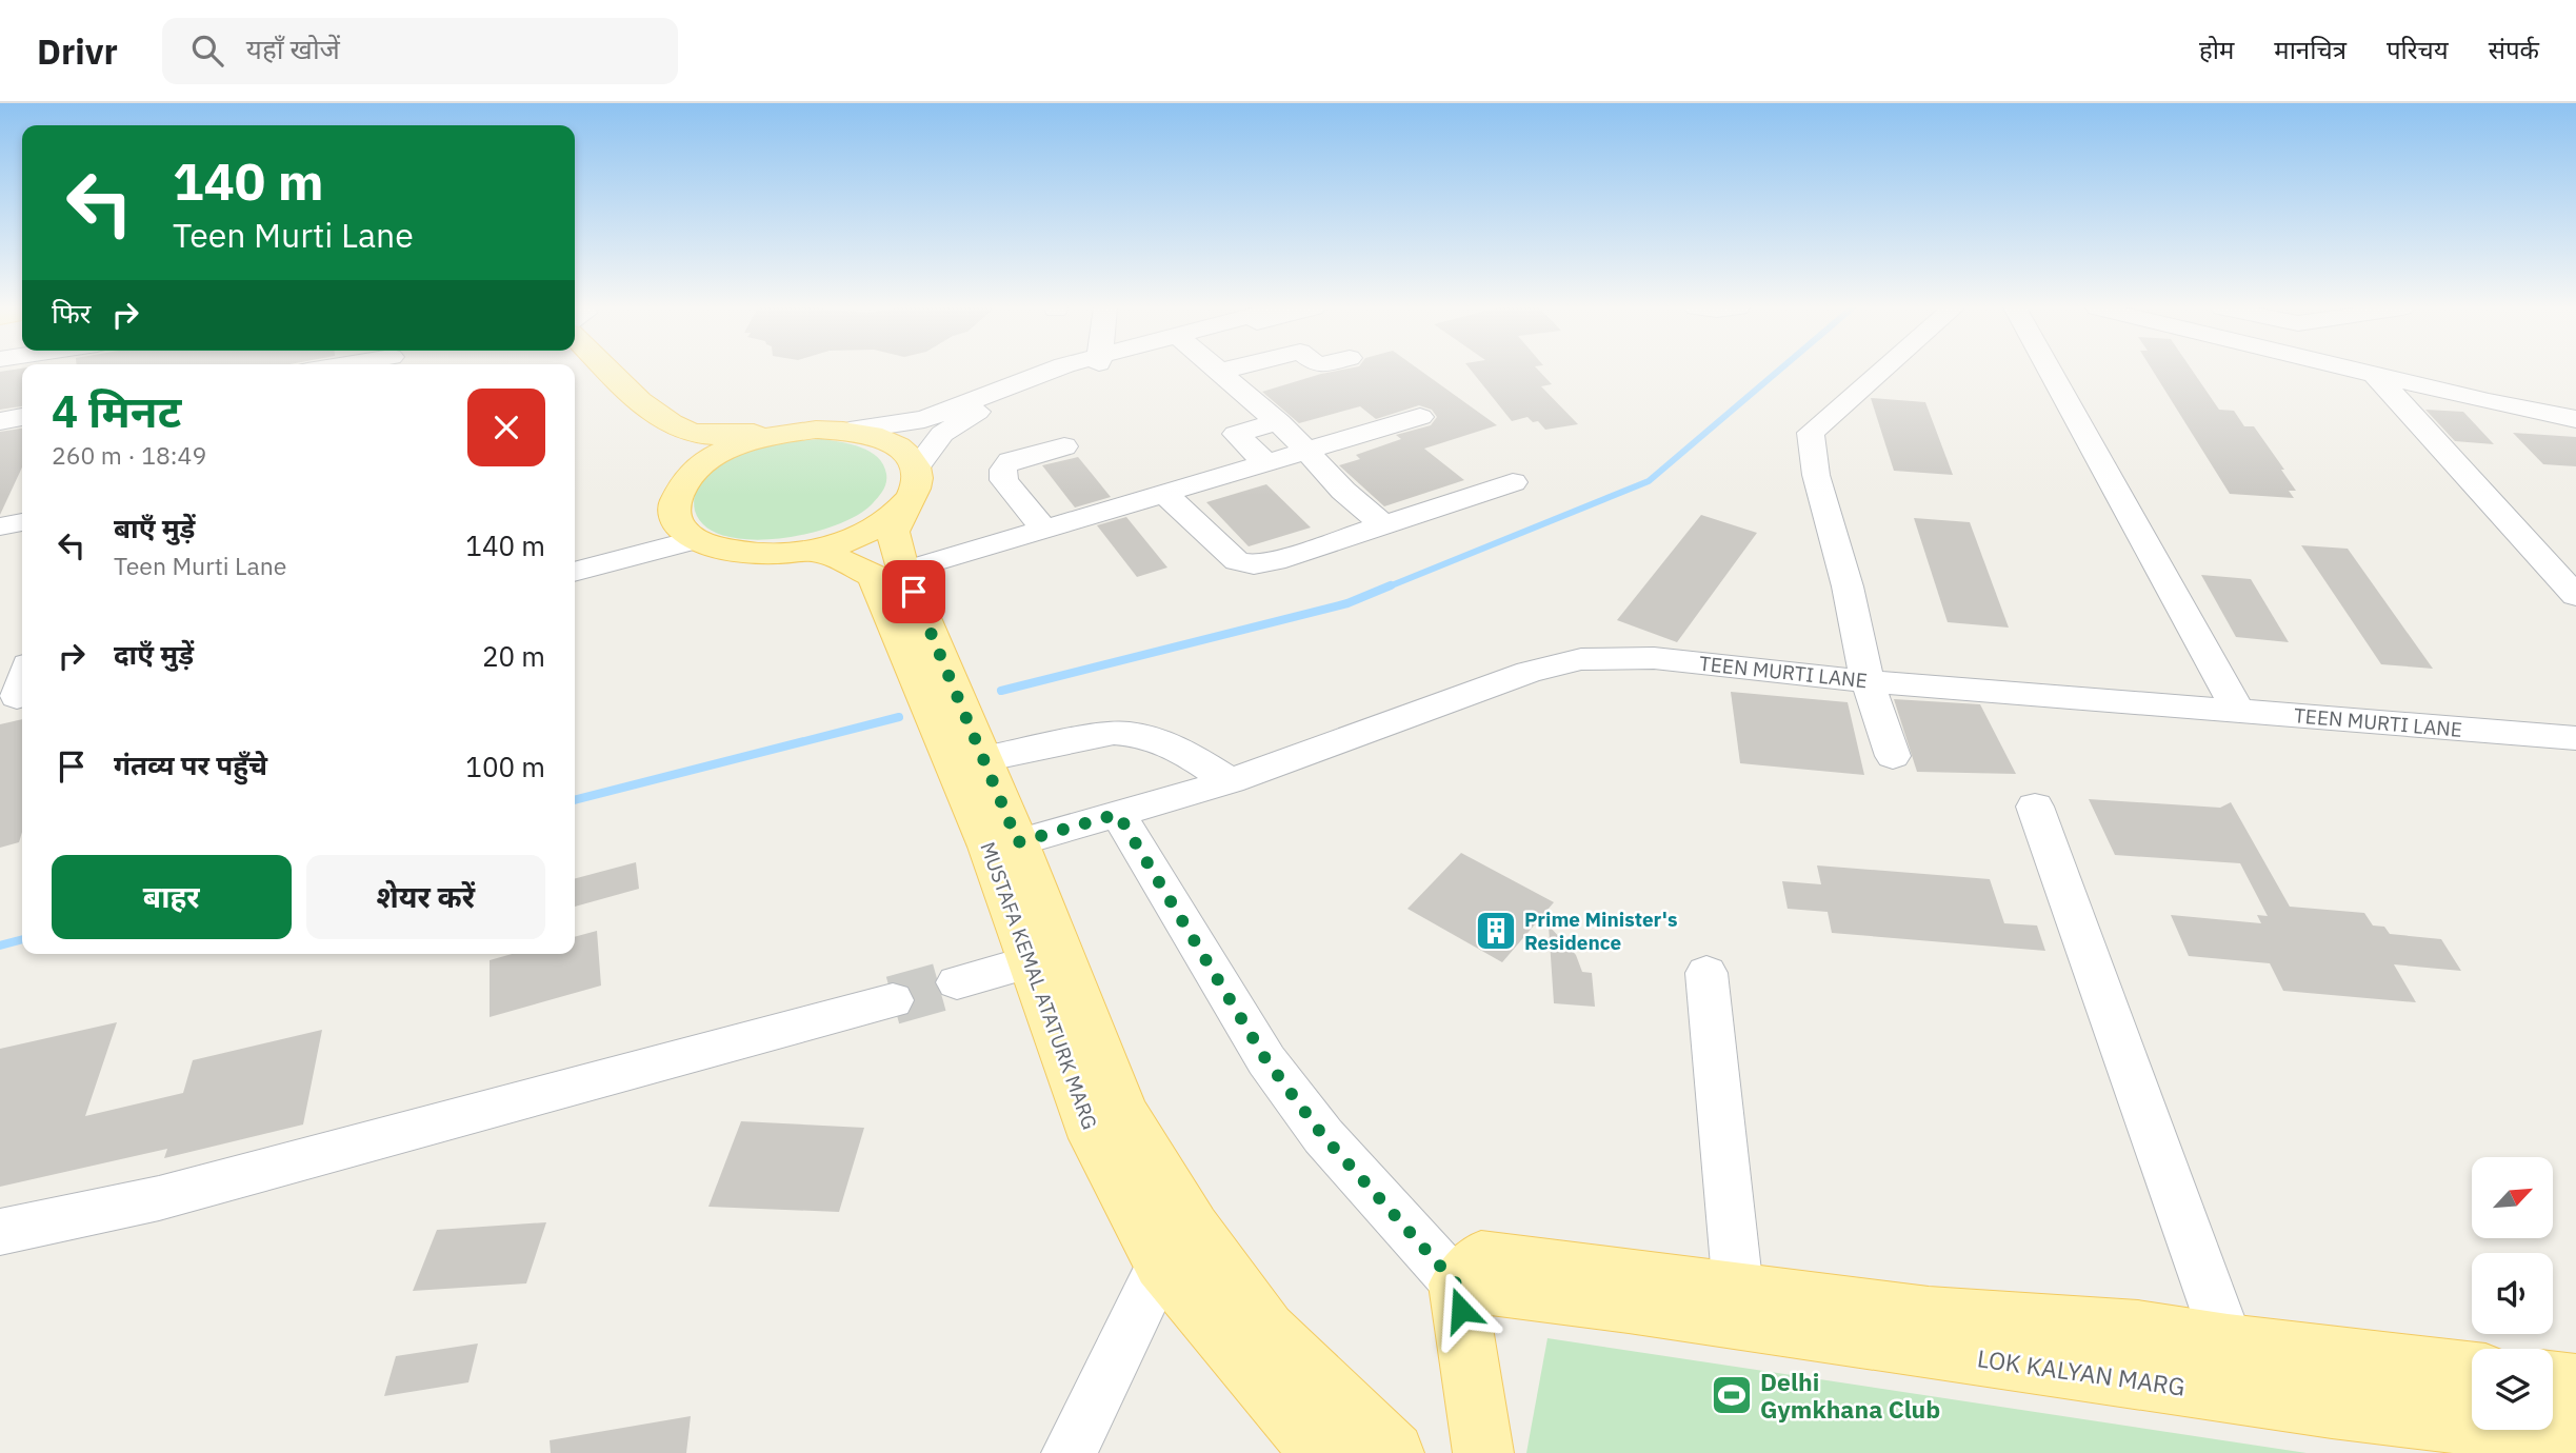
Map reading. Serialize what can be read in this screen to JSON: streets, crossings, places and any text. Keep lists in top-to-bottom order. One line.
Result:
{"streets":{"main road":["MUSTAFA KEMAL ATATURK MARG","LOK KALYAN MARG"],"street":["TEEN MURTI LANE"]},"crossings":[["TEEN MURTI LANE","MUSTAFA KEMAL ATATURK MARG"]],"places":{"building":["Prime Minister's Residence"],"sports":["Delhi Gymkhana Club"]},"north":"top right","page":{"header":"Drivr","search":"यहाँ खोजें","nav":["होम","मानचित्र","परिचय","संपर्क"],"turn":["140 m","Teen Murti Lane"],"then":"फिर","heading":["4 मिनट","260 m · 18:49"],"list":[{"name":"बाएँ मुड़ें","note":"Teen Murti Lane","value":"140 m"},{"name":"दाएँ मुड़ें","value":"20 m"},{"name":"गंतव्य पर पहुँचे","value":"100 m"}],"buttons":["बाहर","शेयर करें"]}}
